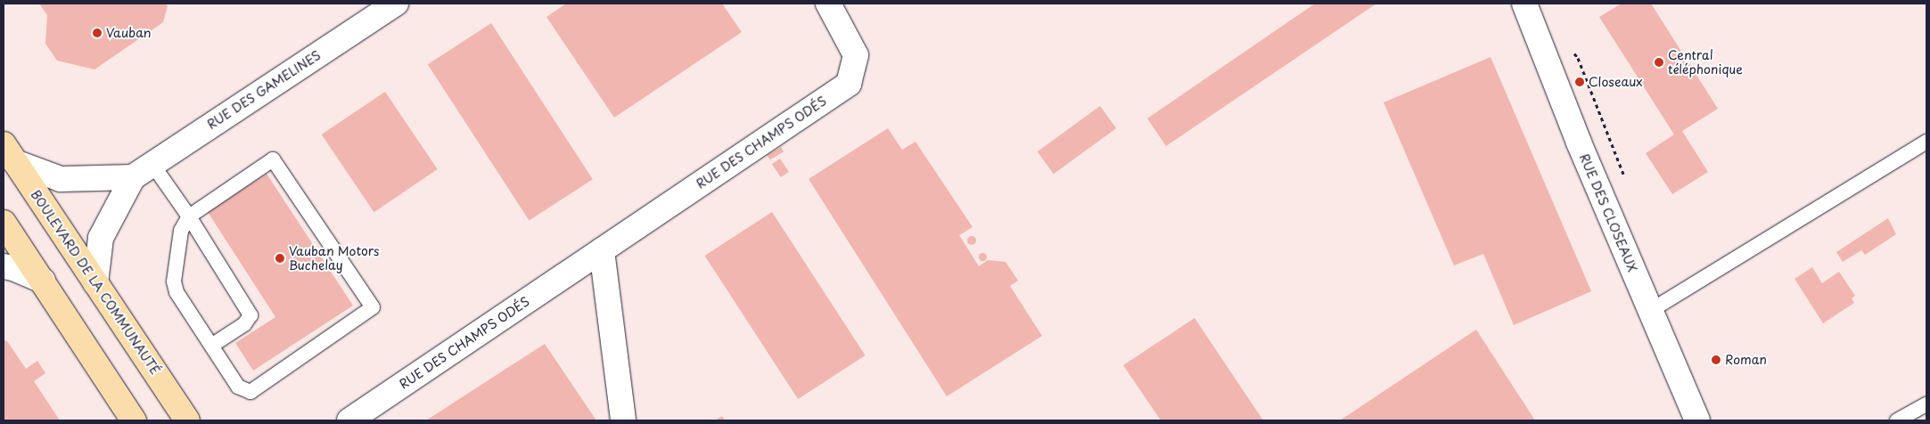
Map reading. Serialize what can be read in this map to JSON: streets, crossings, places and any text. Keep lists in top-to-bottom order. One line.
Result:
{"streets":{"main road":["BOULEVARD DE LA COMMUNAUTÉ"],"street":["RUE DES GAMELINES","RUE DES CHAMPS ODÉS","RUE DES CLOSEAUX"]},"crossings":[["RUE DES GAMELINES","BOULEVARD DE LA COMMUNAUTÉ"]],"places":["Vauban","Central téléphonique","Closeaux","Vauban Motors Buchelay","Roman"]}
